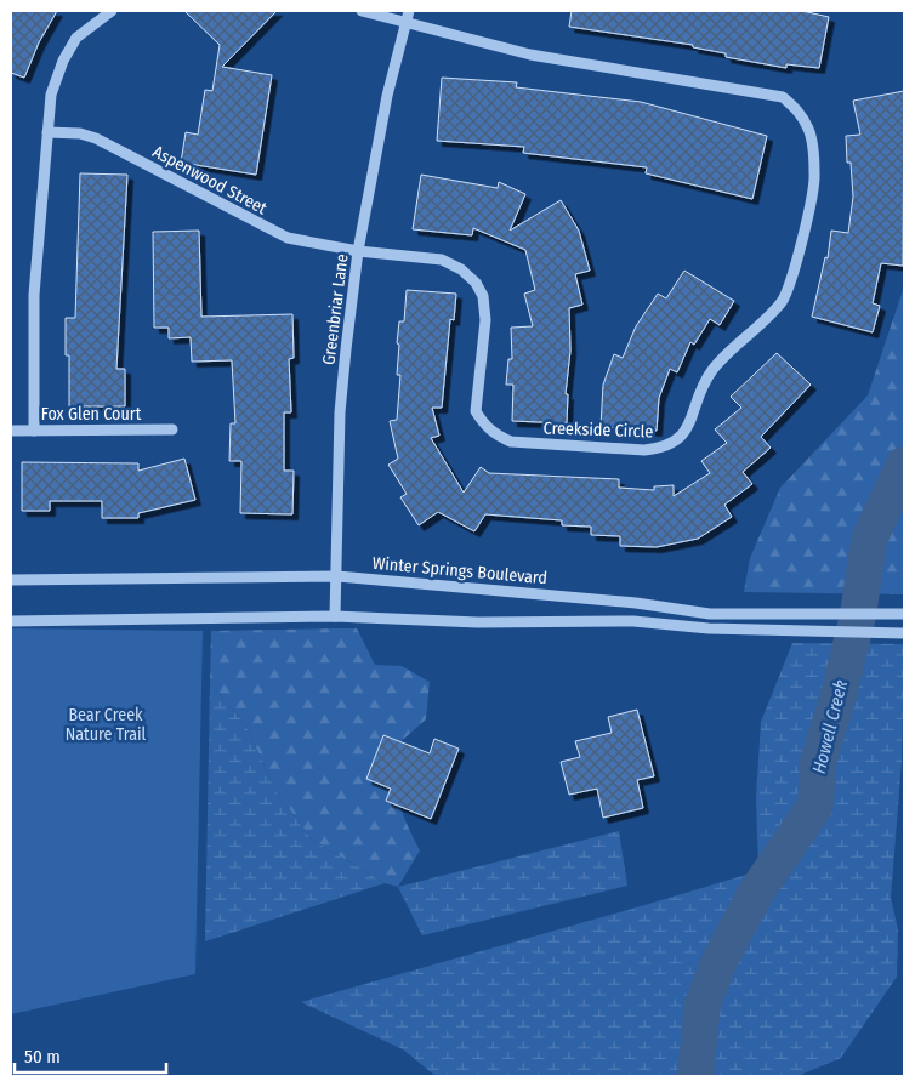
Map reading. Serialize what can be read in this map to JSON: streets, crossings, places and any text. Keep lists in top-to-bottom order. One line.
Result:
{"streets":{"street":["Aspenwood Street","Greenbriar Lane","Fox Glen Court","Creekside Circle","Winter Springs Boulevard"]},"crossings":[["Aspenwood Street","Greenbriar Lane"],["Aspenwood Street","Creekside Circle"],["Greenbriar Lane","Creekside Circle"],["Greenbriar Lane","Winter Springs Boulevard"]],"water":["Howell Creek"],"parks":["Bear Creek Nature Trail"],"scale_bar":"50 m"}
